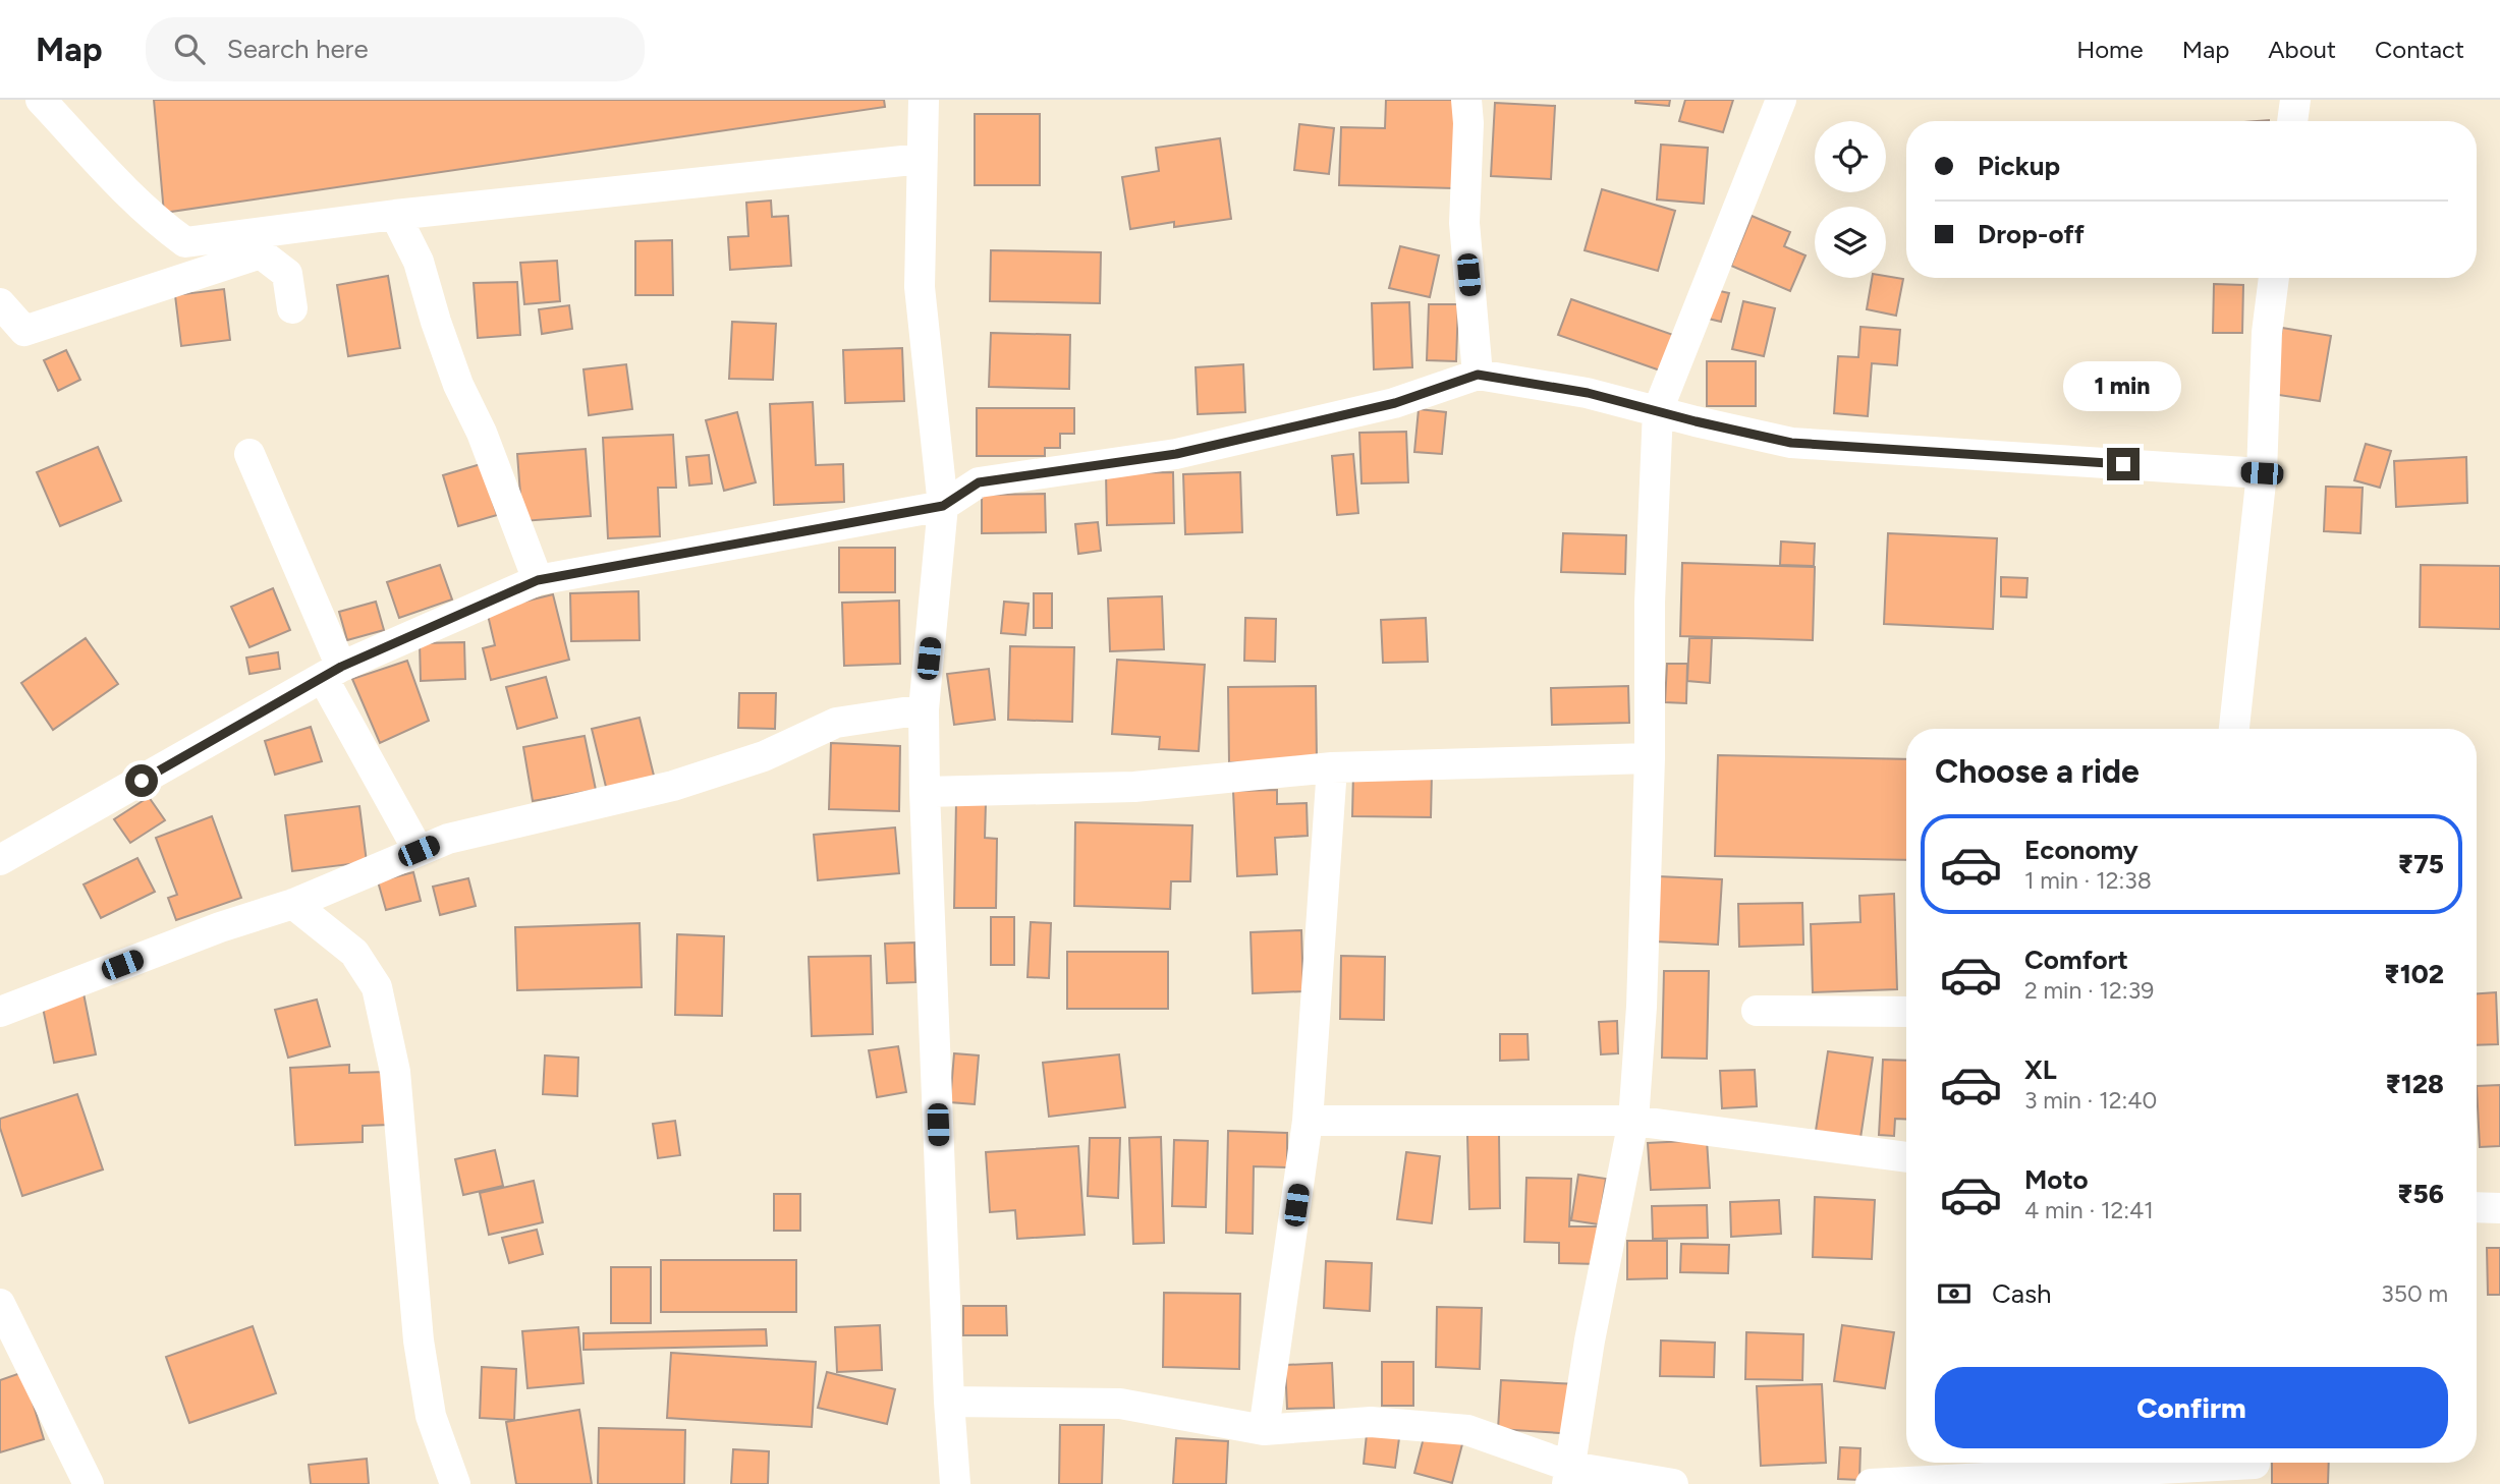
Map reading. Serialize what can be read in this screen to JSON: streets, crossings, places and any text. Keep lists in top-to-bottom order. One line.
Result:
{"page":{"header":"Map","search":"Search here","nav":["Home","Map","About","Contact"],"banner":["Pickup","Drop-off"],"bubble":"1 min","heading":"Choose a ride","list":[{"name":"Economy","note":"1 min · 12:38","value":"₹75"},{"name":"Comfort","note":"2 min · 12:39","value":"₹102"},{"name":"XL","note":"3 min · 12:40","value":"₹128"},{"name":"Moto","note":"4 min · 12:41","value":"₹56"}],"pay":["Cash","350 m"],"buttons":"Confirm"}}
